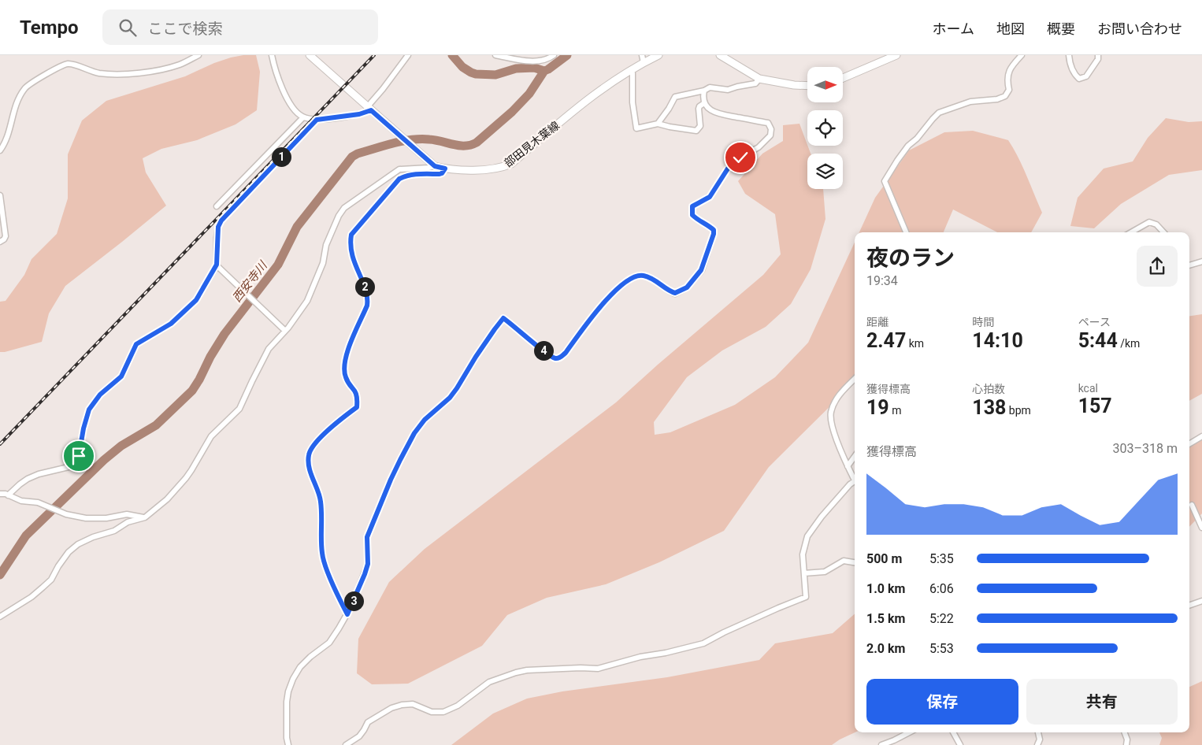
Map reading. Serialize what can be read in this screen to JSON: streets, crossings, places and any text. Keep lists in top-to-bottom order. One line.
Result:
{"streets":{"main road":["部田見木葉線"]},"water":["西安寺川"],"north":"right","page":{"header":"Tempo","search":"ここで検索","nav":["ホーム","地図","概要","お問い合わせ"],"pins":["1","2","4","3"],"heading":["夜のラン","19:34"],"stats":[["距離","2.47 km"],["時間","14:10"],["ペース","5:44 /km"],["獲得標高","19 m"],["心拍数","138 bpm"],["kcal","157"]],"chart":["獲得標高","303–318 m"],"list":[{"name":"500 m","note":"5:35"},{"name":"1.0 km","note":"6:06"},{"name":"1.5 km","note":"5:22"},{"name":"2.0 km","note":"5:53"}],"buttons":["保存","共有"]}}
